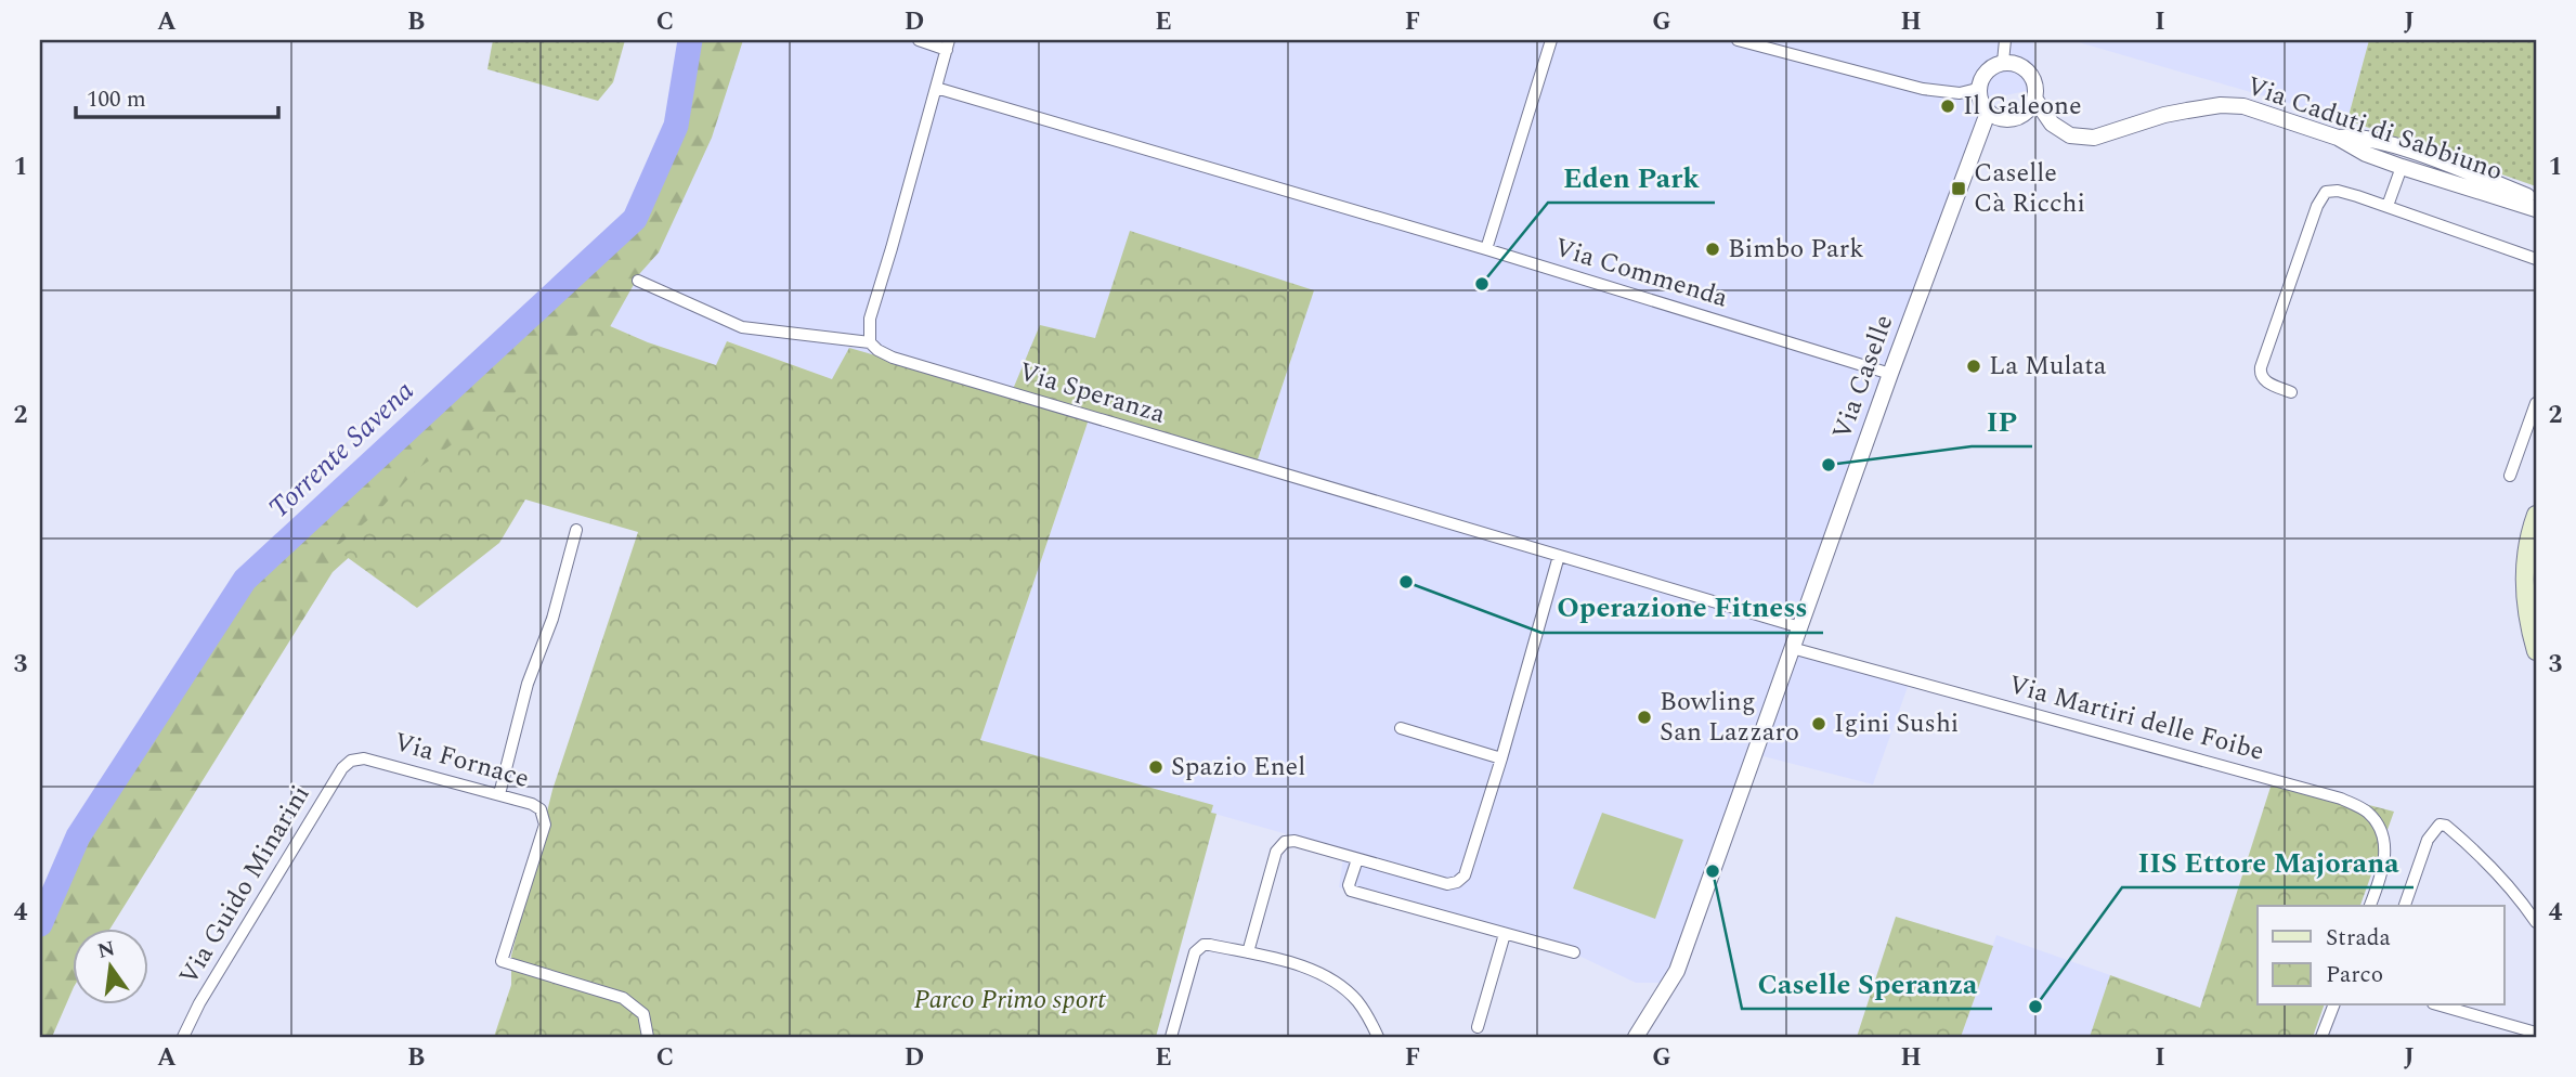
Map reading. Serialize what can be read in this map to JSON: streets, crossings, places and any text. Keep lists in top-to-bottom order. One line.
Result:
{"streets":{"street":["Via Caduti di Sabbiuno","Via Commenda","Via Caselle","Via Speranza","Via Martiri delle Foibe","Via Fornace","Via Guido Minarini"]},"crossings":[["Via Caduti di Sabbiuno","Via Caselle"],["Via Commenda","Via Caselle"],["Via Caselle","Via Speranza"],["Via Caselle","Via Martiri delle Foibe"],["Via Fornace","Via Guido Minarini"]],"water":["Torrente Savena"],"parks":["Parco Primo sport"],"places":{"other":["Il Galeone","Bimbo Park","Eden Park","La Mulata","IP","Operazione Fitness","Bowling San Lazzaro","Igini Sushi","Spazio Enel","Caselle Speranza","IIS Ettore Majorana"],"transit":["Caselle Cà Ricchi"]},"legend":["Strada","Parco"],"scale_bar":"100 m","north":"top","grid":{"columns":["A","B","C","D","E","F","G","H","I","J"],"rows":["1","2","3","4"]}}
